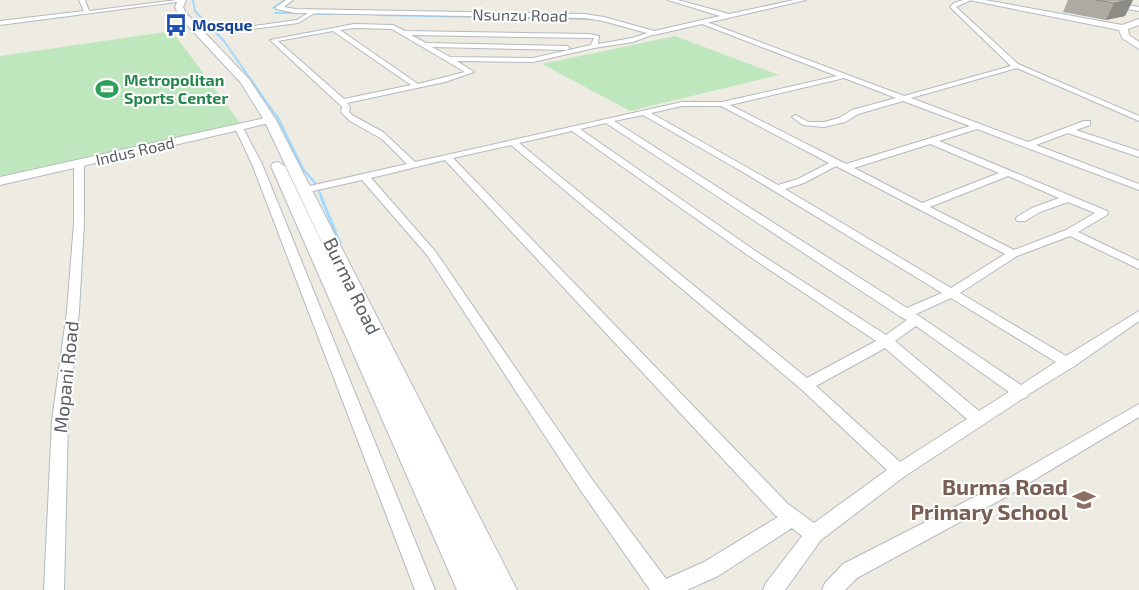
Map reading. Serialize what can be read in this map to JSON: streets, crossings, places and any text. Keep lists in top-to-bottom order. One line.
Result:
{"streets":{"main road":["Burma Road"],"street":["Nsunzu Road","Indus Road","Mopani Road"]},"crossings":[["Indus Road","Burma Road"],["Indus Road","Mopani Road"]],"places":{"bus stop":["Mosque"],"sports":["Metropolitan Sports Center"],"school or university":["Burma Road Primary School"]}}
